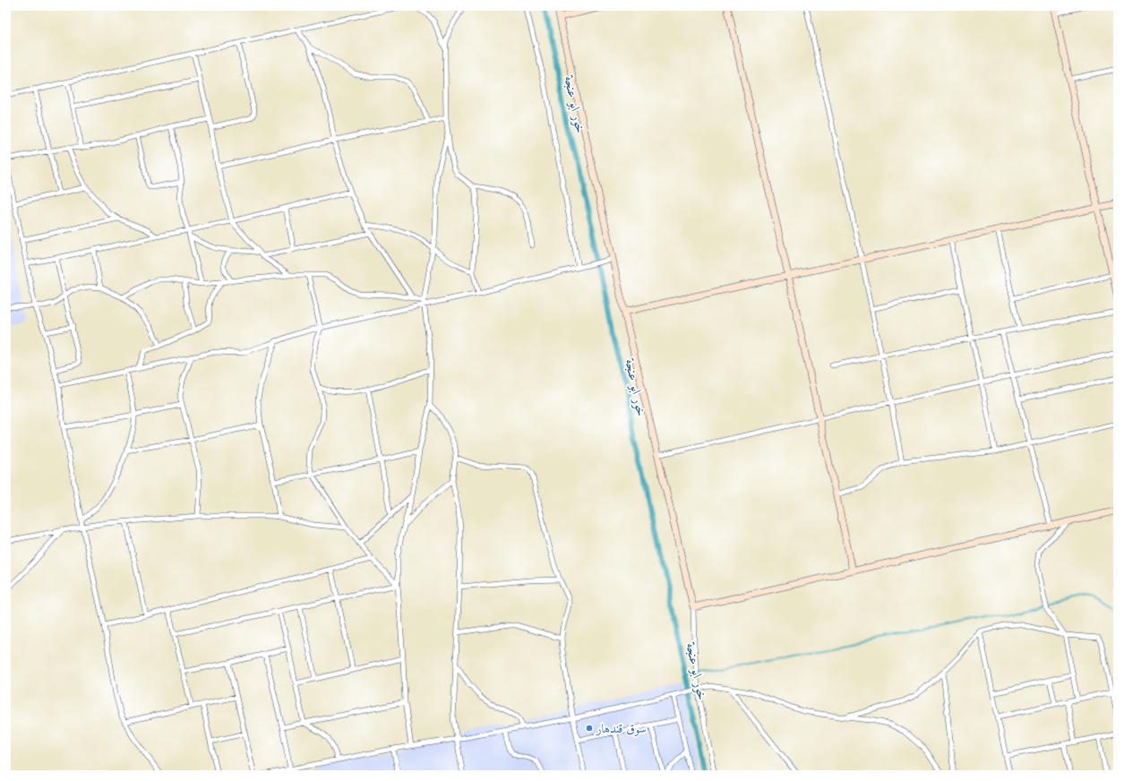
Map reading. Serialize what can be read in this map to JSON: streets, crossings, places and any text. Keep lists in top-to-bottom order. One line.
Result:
{"water":["خور ابو عنجة"],"places":["سوق قندهار"]}
